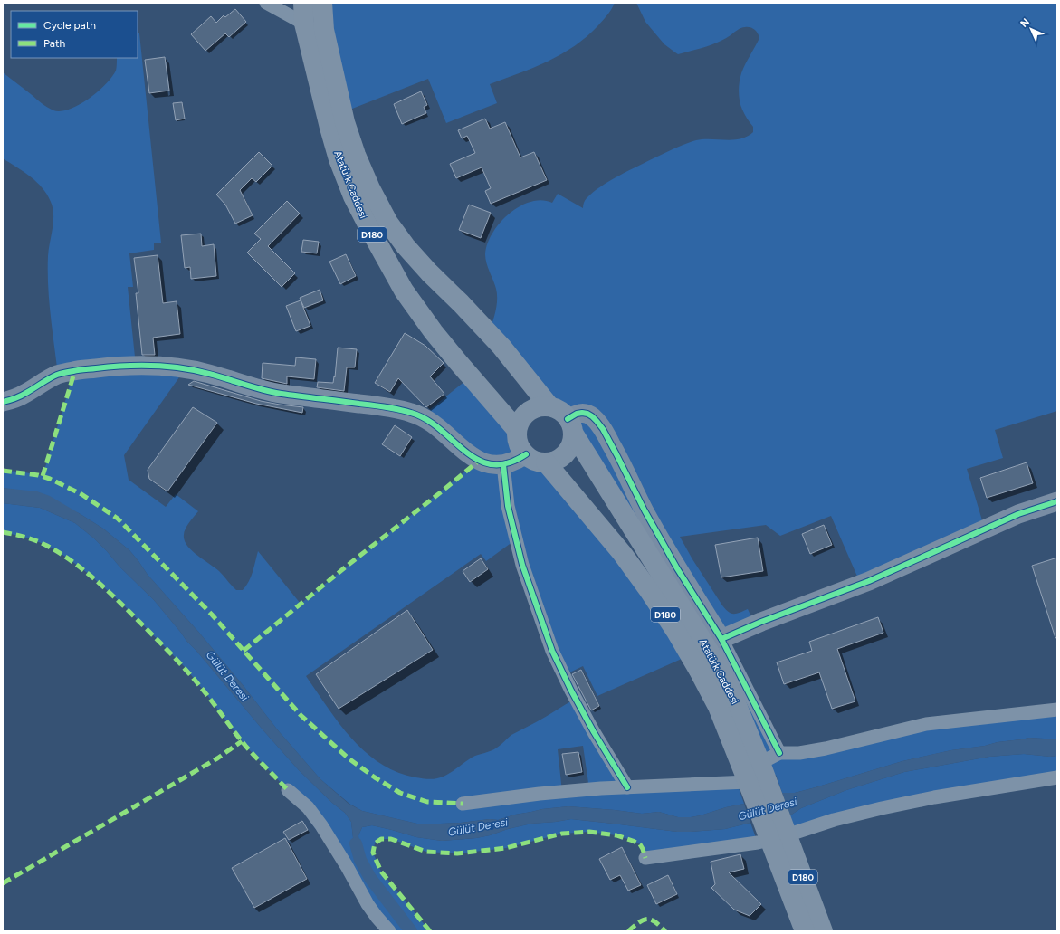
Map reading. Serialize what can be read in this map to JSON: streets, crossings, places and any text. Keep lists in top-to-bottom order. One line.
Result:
{"streets":{"highway":["Atatürk Caddesi","D180"]},"water":["Gülüt Deresi"],"legend":["Cycle path","Path"],"north":"top left"}
